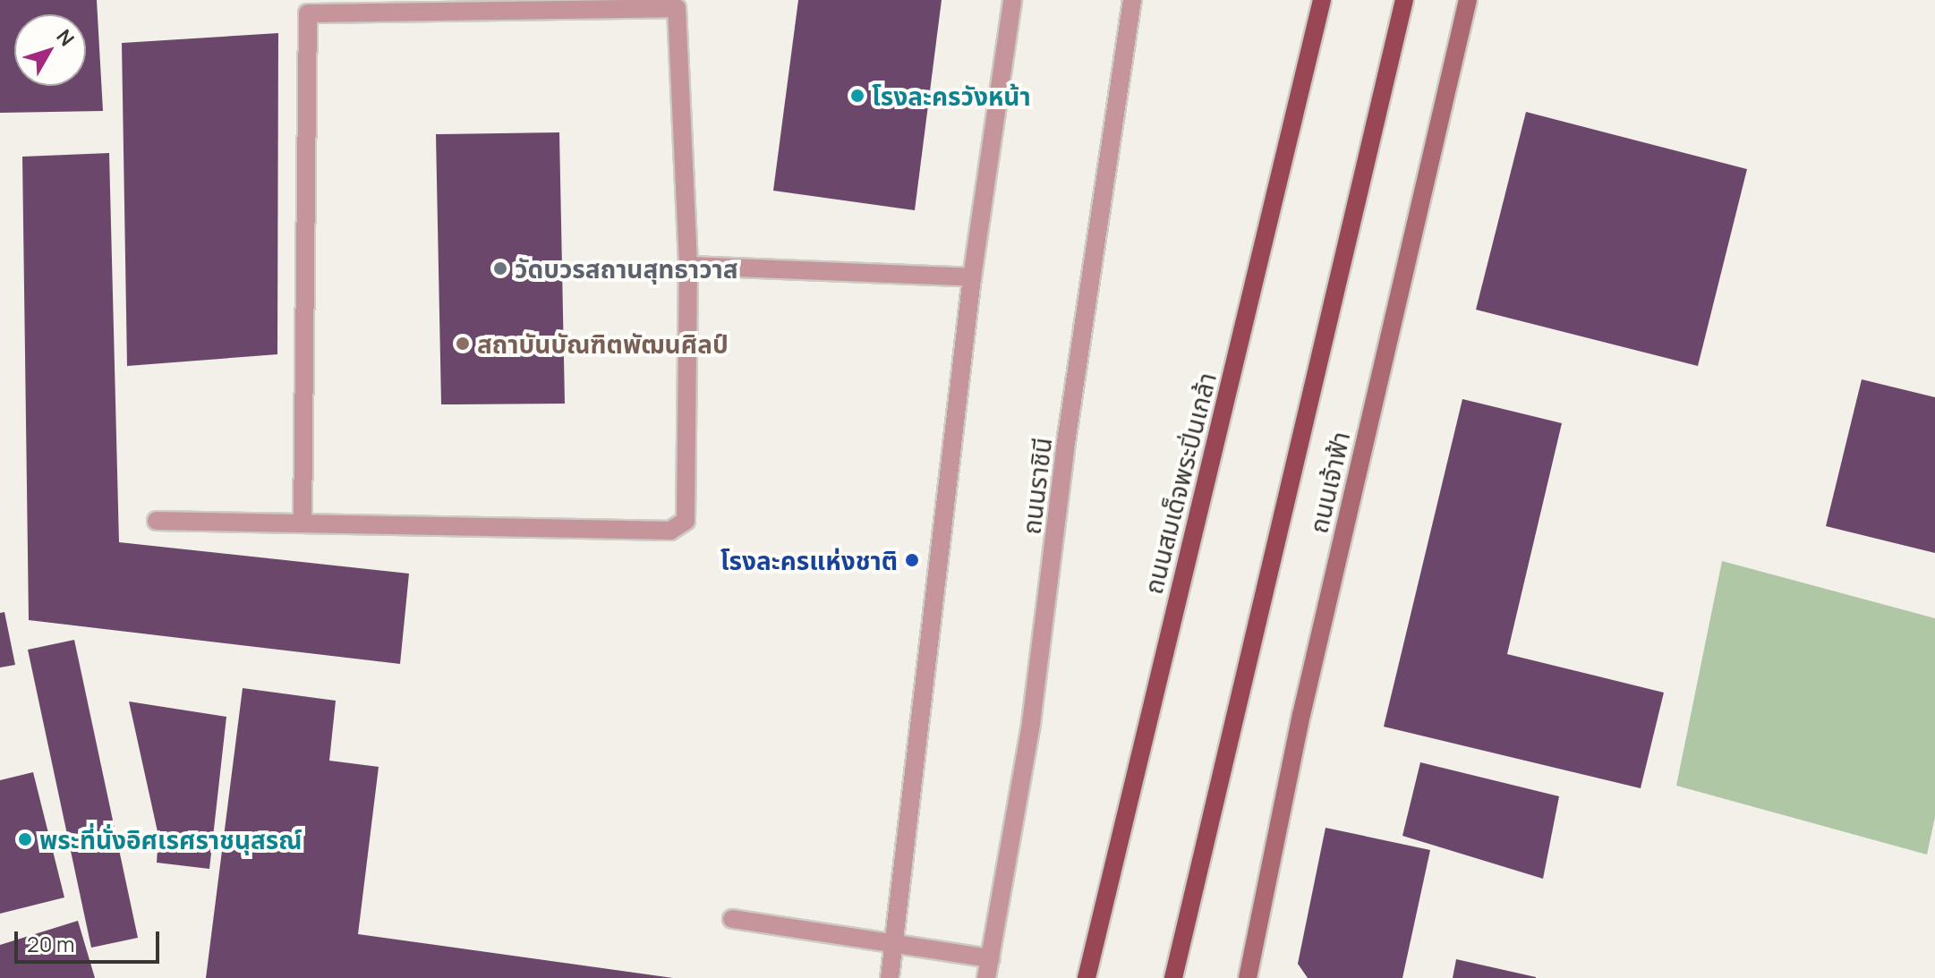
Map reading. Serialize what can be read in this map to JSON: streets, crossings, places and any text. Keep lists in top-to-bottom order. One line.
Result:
{"streets":{"main road":["ถนนเจ้าฟ้า","ถนนสมเด็จพระปิ่นเกล้า"],"street":["ถนนราชินี"]},"places":["โรงละครวังหน้า","วัดบวรสถานสุทธาวาส","สถาบันบัณฑิตพัฒนศิลป์","โรงละครแห่งชาติ","พระที่นั่งอิศเรศราชนุสรณ์"],"scale_bar":"20 m","north":"top right"}
